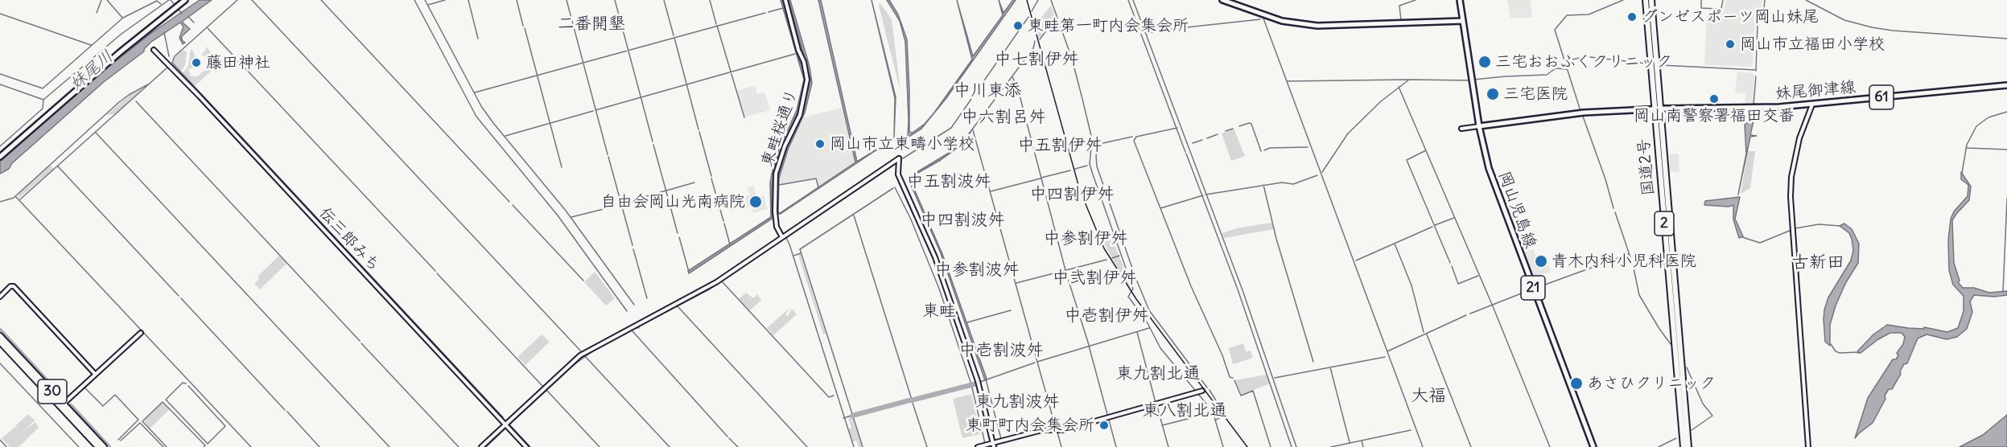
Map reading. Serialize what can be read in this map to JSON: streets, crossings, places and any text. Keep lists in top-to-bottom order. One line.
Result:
{"streets":{"highway":["国道2号","2","30"],"main road":["妹尾御津線","61","岡山児島線","21"],"street":["東畦桜通り","伝三郎みち"]},"crossings":[["妹尾御津線","国道2号"],["妹尾御津線","岡山児島線"]],"districts":["二番開墾","中七割伊舛","中川東添","中六割呂舛","中五割伊舛","中五割波舛","中四割伊舛","中四割波舛","中参割伊舛","古新田","中参割波舛","中弐割伊舛","東畦","中壱割伊舛","中壱割波舛","東九割北通","大福","東九割波舛","東八割北通"],"water":["妹尾川"],"places":["グンゼスポーツ岡山妹尾","東畦第一町内会集会所","岡山市立福田小学校","三宅おおふくクリニック","藤田神社","三宅医院","岡山南警察署福田交番","岡山市立東疇小学校","自由会岡山光南病院","青木内科小児科医院","あさひクリニック","東町町内会集会所"]}
